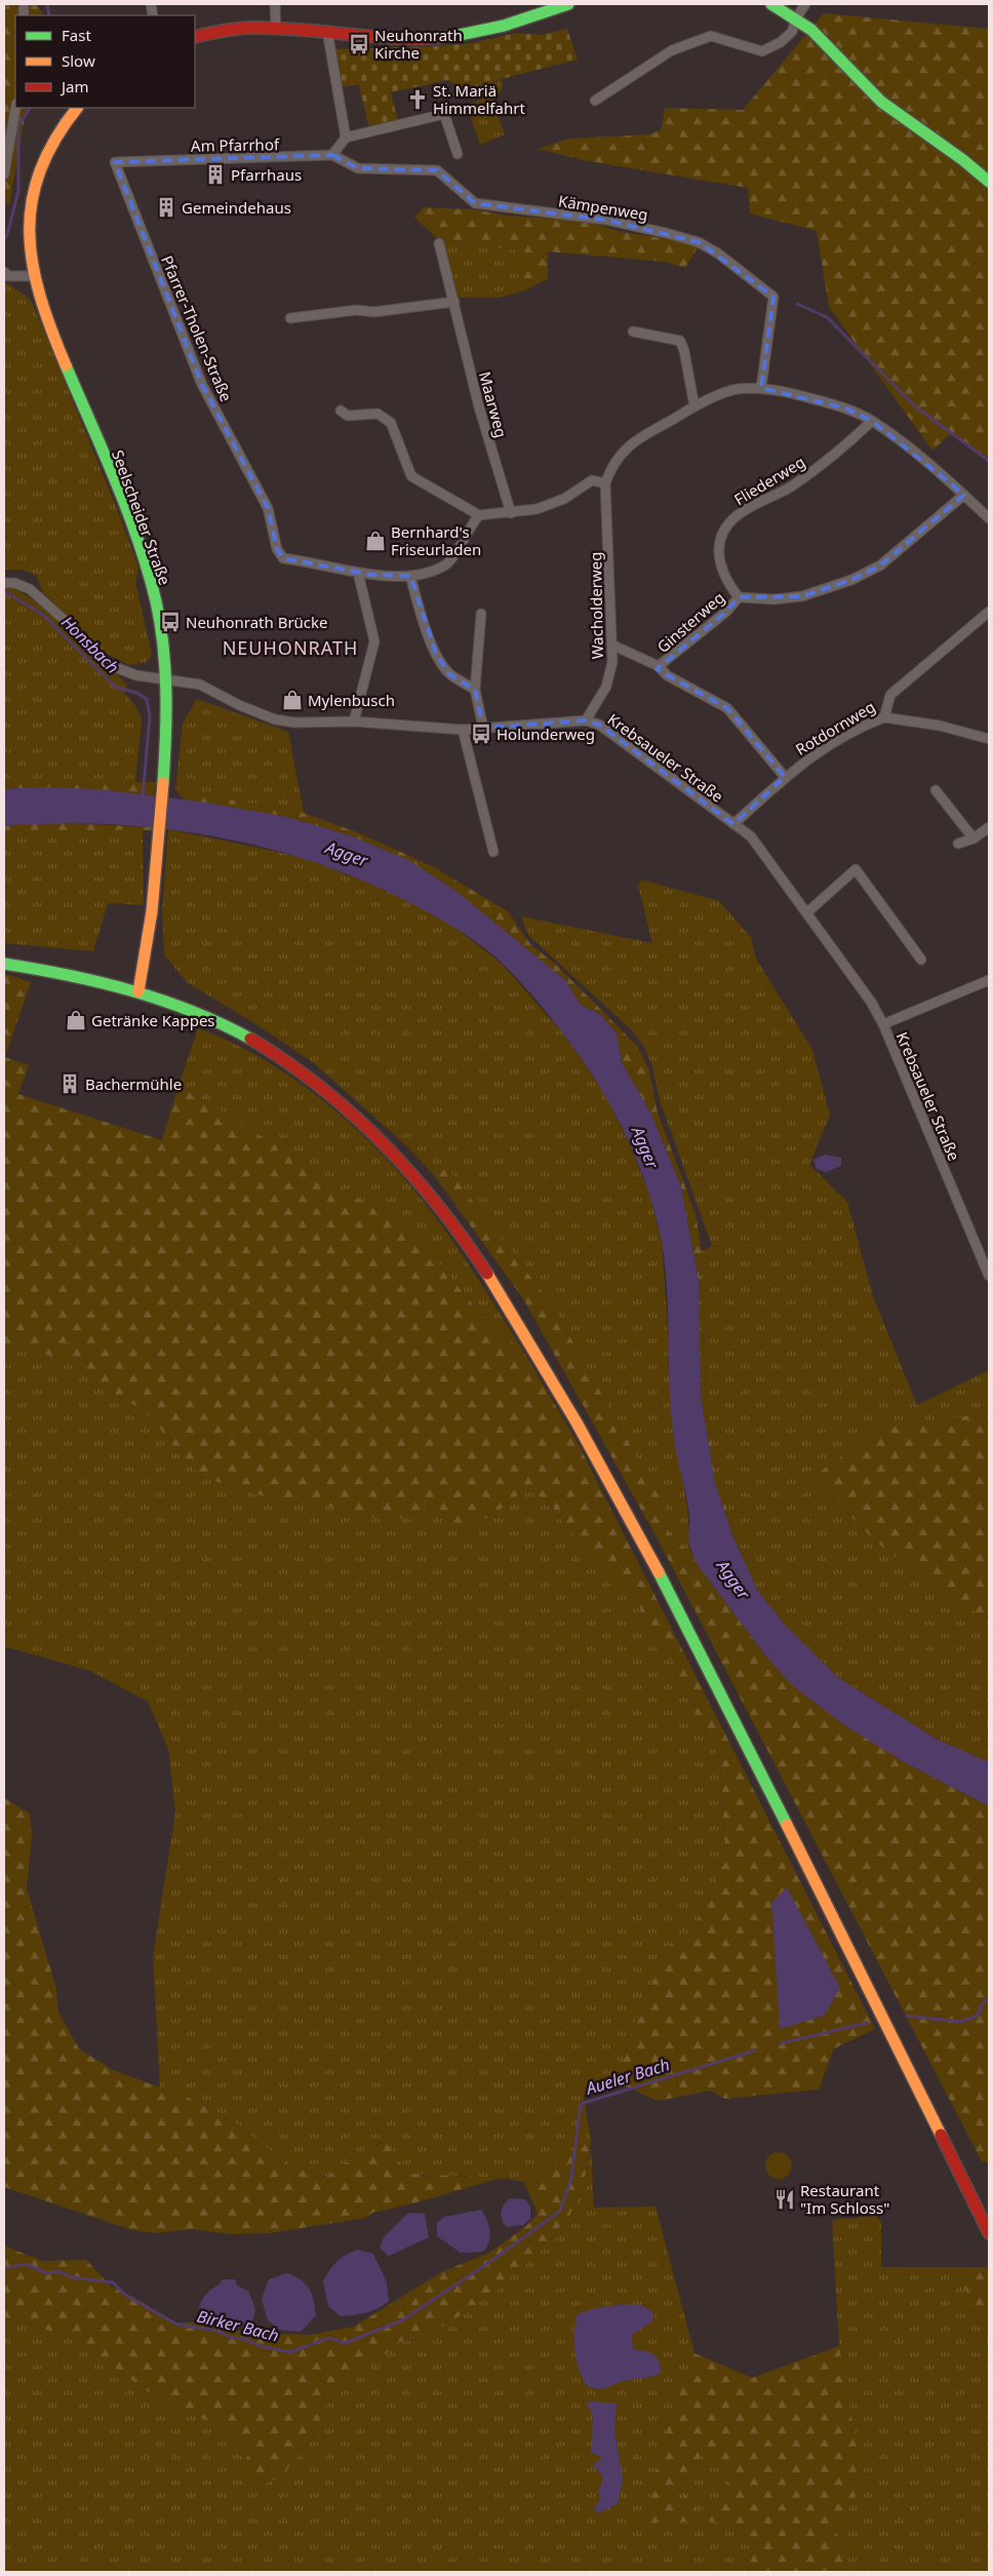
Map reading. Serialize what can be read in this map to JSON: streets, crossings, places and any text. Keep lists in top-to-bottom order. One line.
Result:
{"streets":{"main road":["Seelscheider Straße"],"street":["Am Pfarrhof","Kämpenweg","Pfarrer-Tholen-Straße","Maarweg","Fliederweg","Wacholderweg","Ginsterweg","Rotdornweg","Krebsaueler Straße"]},"crossings":[["Am Pfarrhof","Kämpenweg"],["Am Pfarrhof","Pfarrer-Tholen-Straße"],["Fliederweg","Ginsterweg"],["Seelscheider Straße","Krebsaueler Straße"],["Wacholderweg","Ginsterweg"],["Wacholderweg","Krebsaueler Straße"],["Ginsterweg","Rotdornweg"],["Rotdornweg","Krebsaueler Straße"]],"districts":["NEUHONRATH"],"water":["Honsbach","Agger","Aueler Bach","Birker Bach"],"places":{"bus stop":["Neuhonrath Kirche","Neuhonrath Brücke","Holunderweg"],"church":["St. Mariä Himmelfahrt"],"building":["Pfarrhaus","Gemeindehaus","Bachermühle"],"shop":["Bernhard's Friseurladen","Mylenbusch","Getränke Kappes"],"restaurant":["Restaurant \"Im Schloss\""]},"legend":["Fast","Slow","Jam"]}
